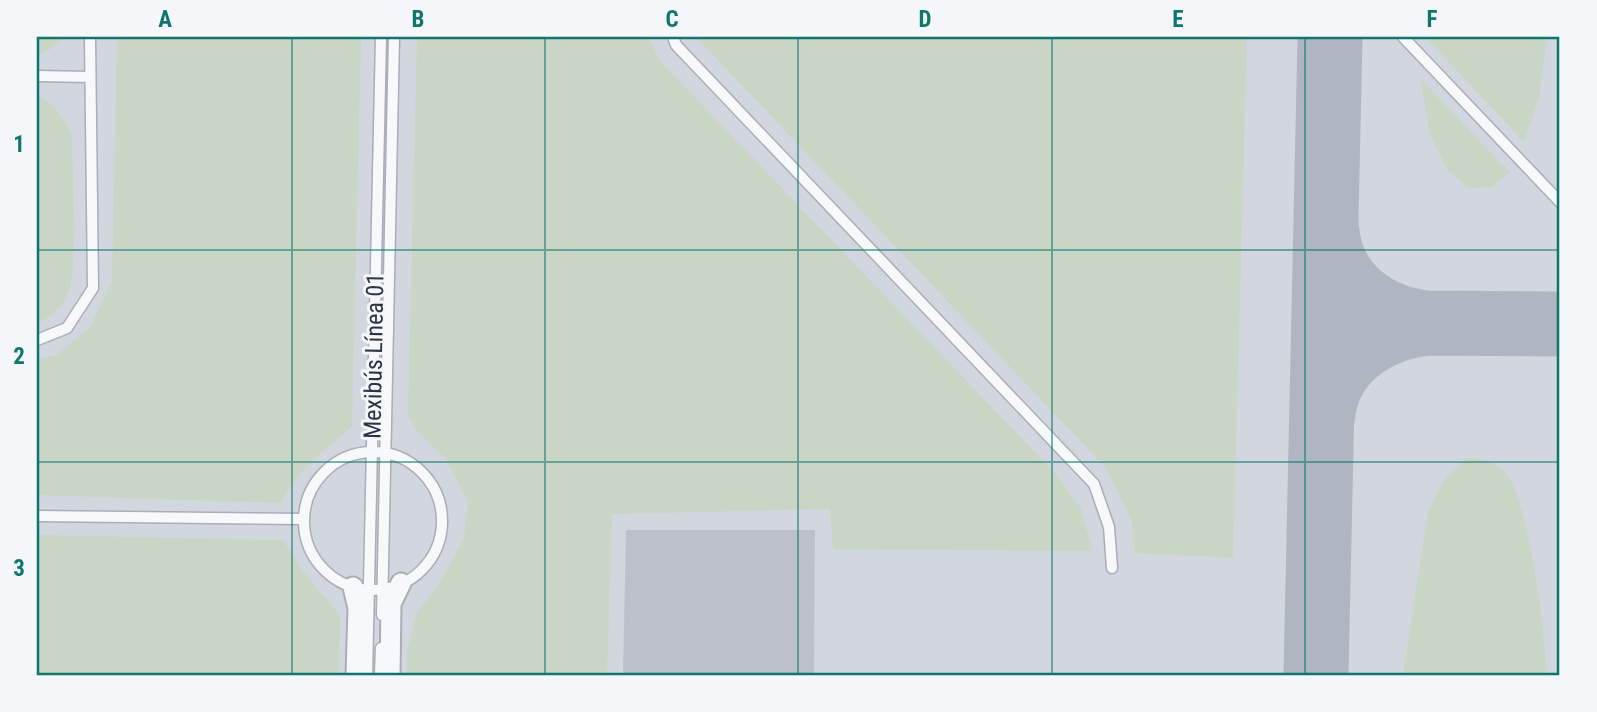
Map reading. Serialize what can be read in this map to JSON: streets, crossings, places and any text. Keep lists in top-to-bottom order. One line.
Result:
{"streets":{"lane":["Mexibús Línea 01"]},"grid":{"columns":["A","B","C","D","E","F"],"rows":["1","2","3"]}}
